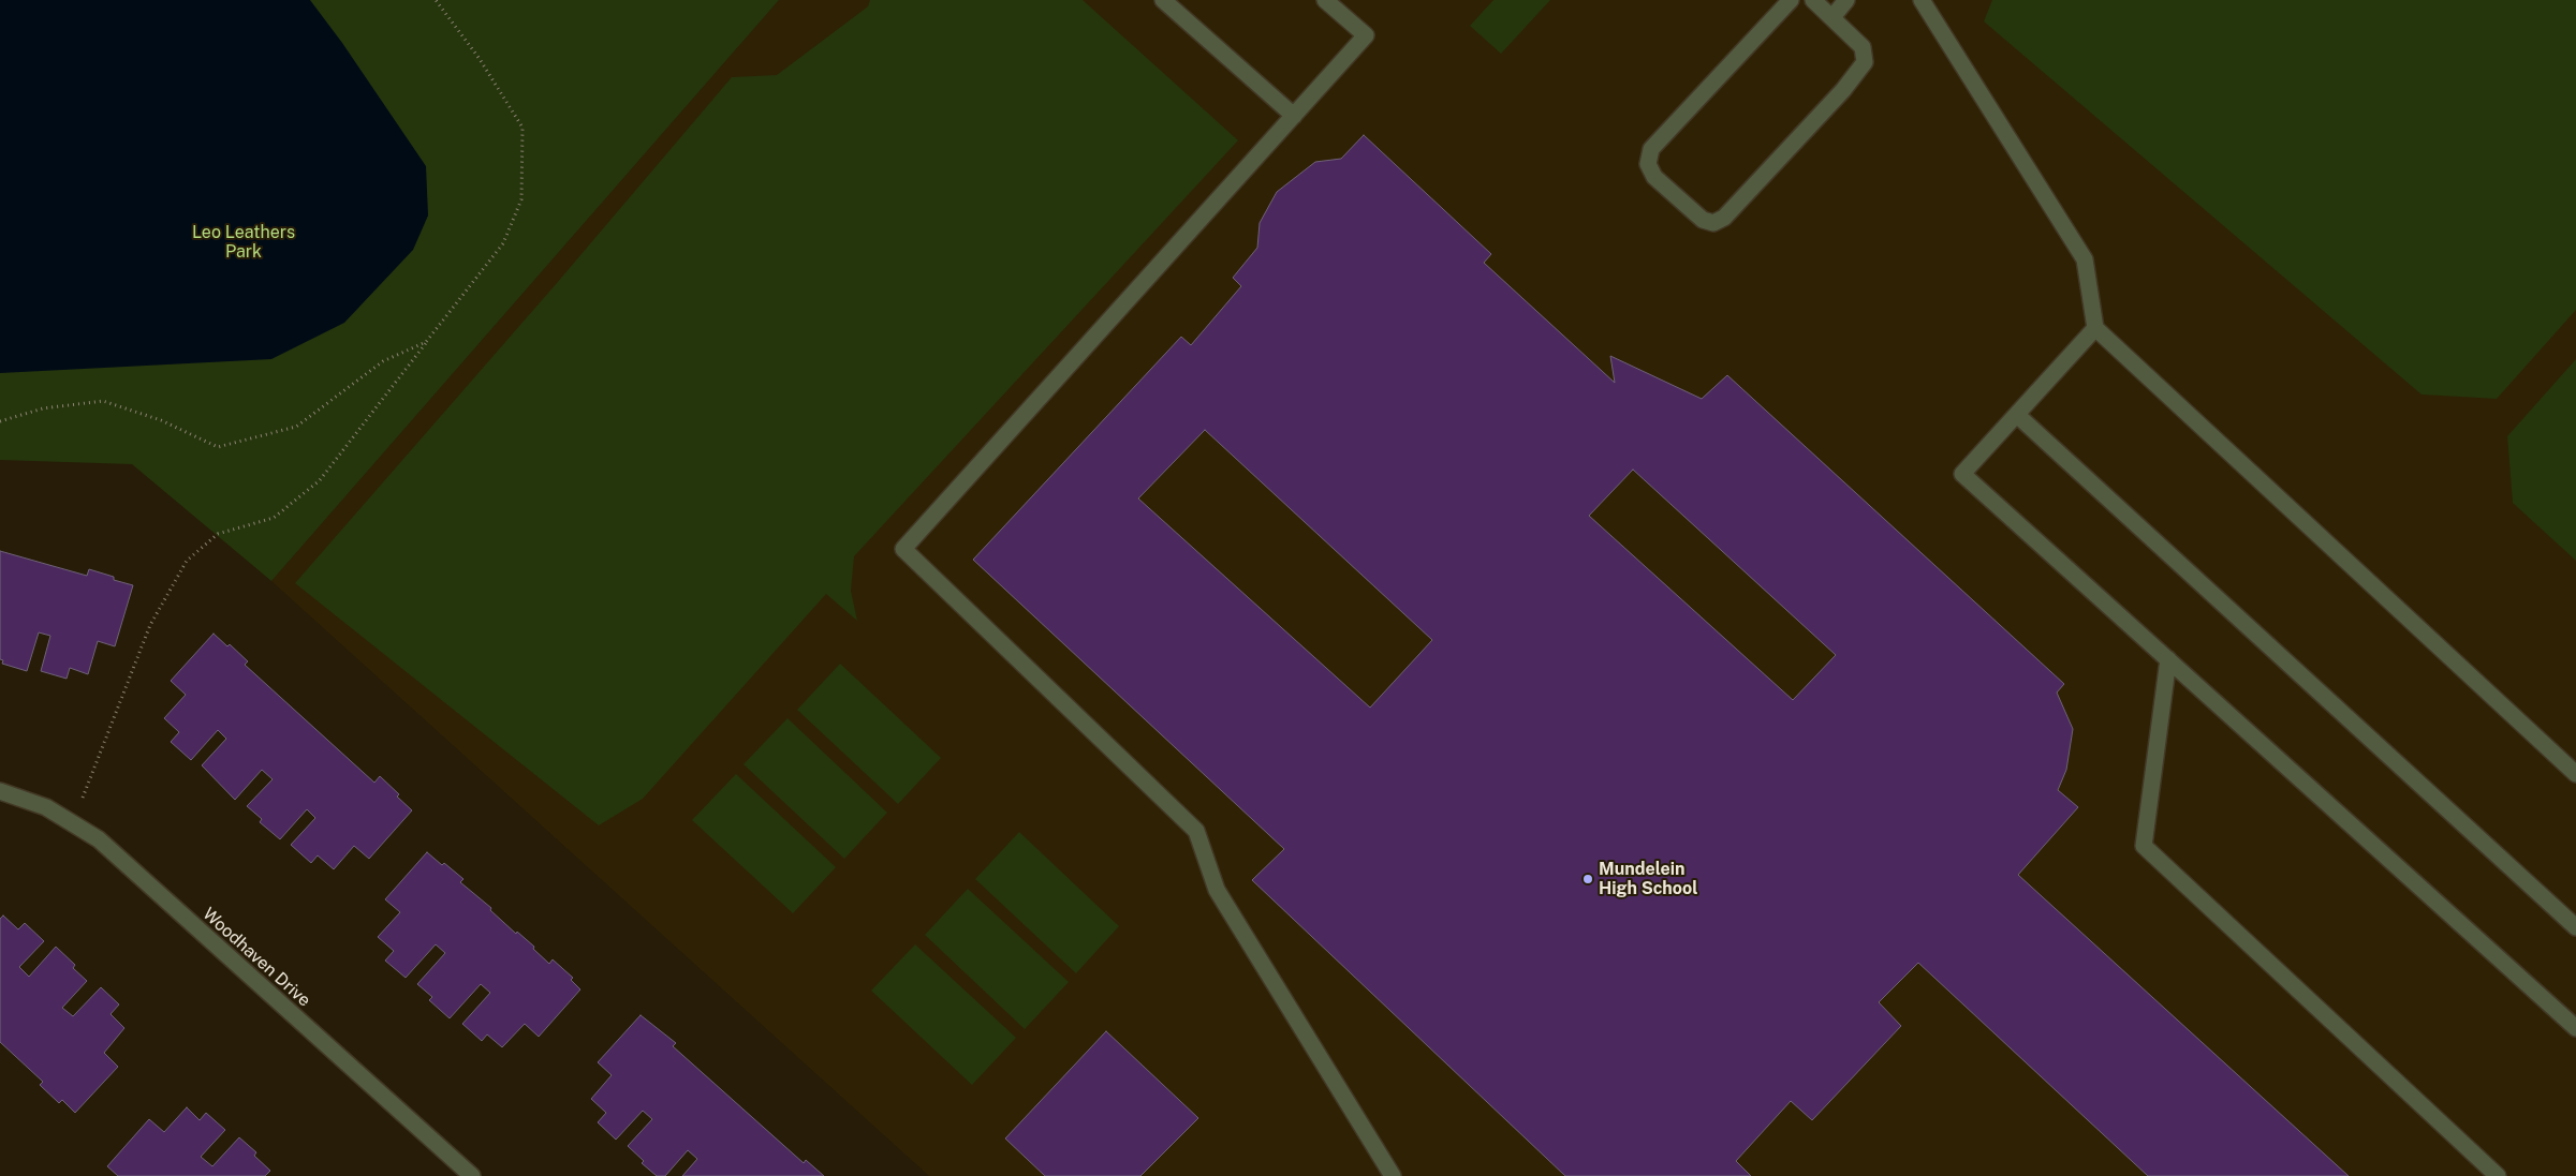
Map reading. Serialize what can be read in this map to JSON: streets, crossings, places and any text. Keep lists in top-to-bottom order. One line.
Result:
{"streets":{"street":["Woodhaven Drive"]},"parks":["Leo Leathers Park"],"places":["Mundelein High School"]}
